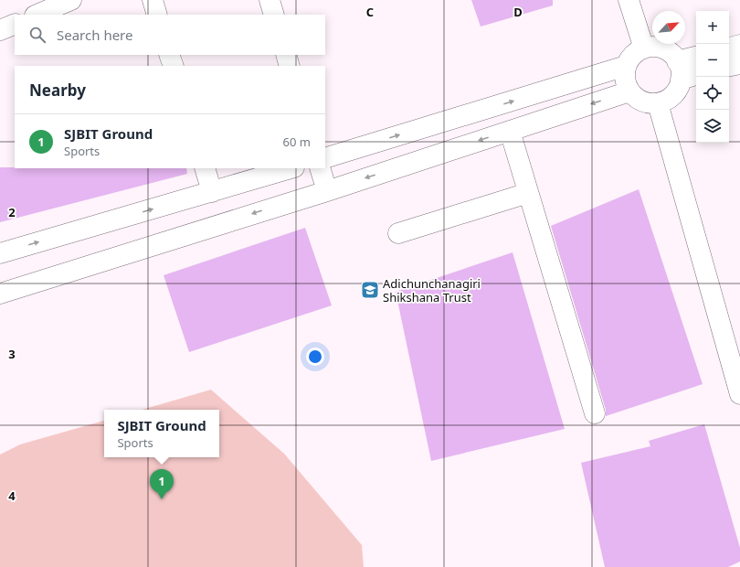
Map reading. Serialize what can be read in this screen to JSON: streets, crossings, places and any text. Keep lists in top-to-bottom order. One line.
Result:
{"places":{"school or university":["Adichunchanagiri Shikshana Trust"]},"north":"top right","page":{"map_buttons":["+","−"],"search":"Search here","heading":"Nearby","list":[{"mark":"1","name":"SJBIT Ground","note":"Sports","value":"60 m"}],"popup":["SJBIT Ground","Sports"],"pins":"1"},"grid":{"columns":["C","D"],"rows":["2","3","4"]}}
